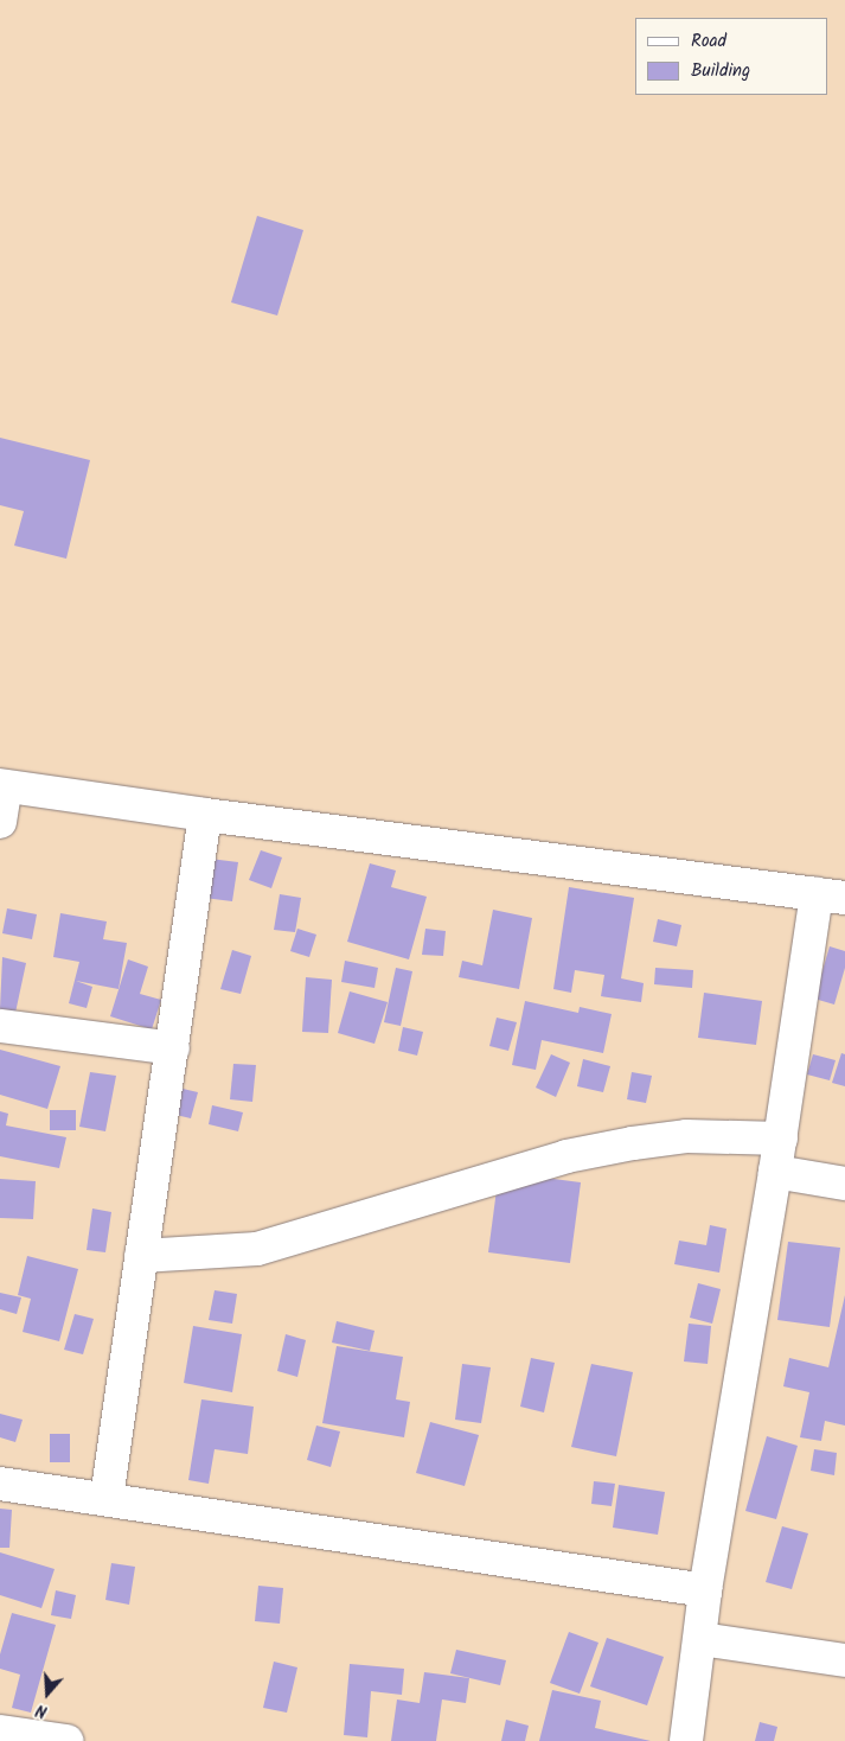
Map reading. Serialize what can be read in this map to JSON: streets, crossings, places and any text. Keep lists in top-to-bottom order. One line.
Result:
{"legend":["Road","Building"],"north":"bottom"}
